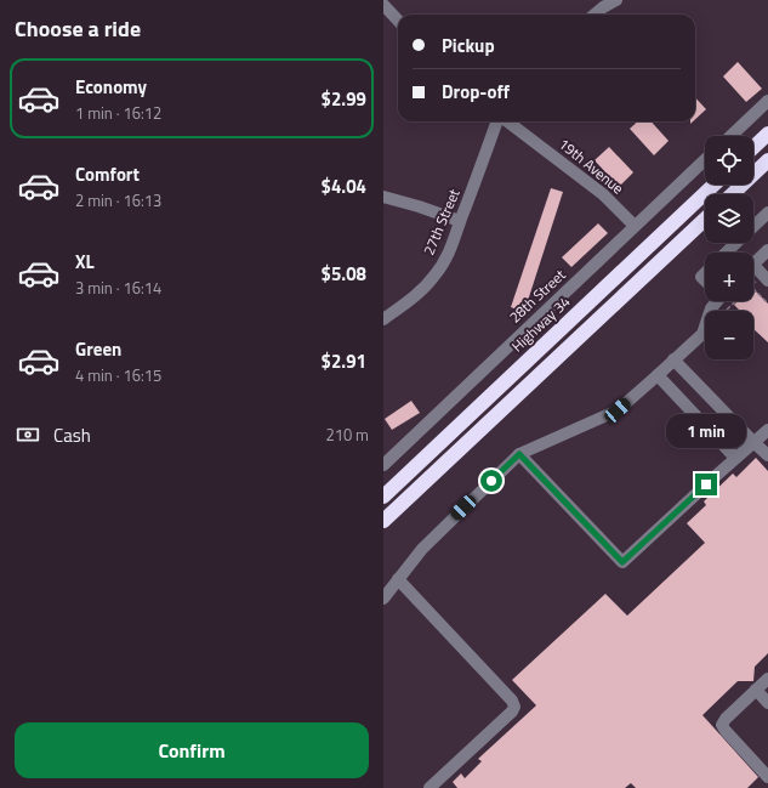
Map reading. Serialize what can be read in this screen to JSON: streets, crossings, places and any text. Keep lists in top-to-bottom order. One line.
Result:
{"streets":{"highway":["Highway 34"],"street":["19th Avenue","27th Street","28th Street"]},"crossings":[["19th Avenue","28th Street"]],"page":{"heading":"Choose a ride","banner":["Pickup","Drop-off"],"list":[{"name":"Economy","note":"1 min · 16:12","value":"$2.99"},{"name":"Comfort","note":"2 min · 16:13","value":"$4.04"},{"name":"XL","note":"3 min · 16:14","value":"$5.08"},{"name":"Green","note":"4 min · 16:15","value":"$2.91"}],"map_buttons":["+","−"],"pay":["Cash","210 m"],"bubble":"1 min","buttons":"Confirm"}}
